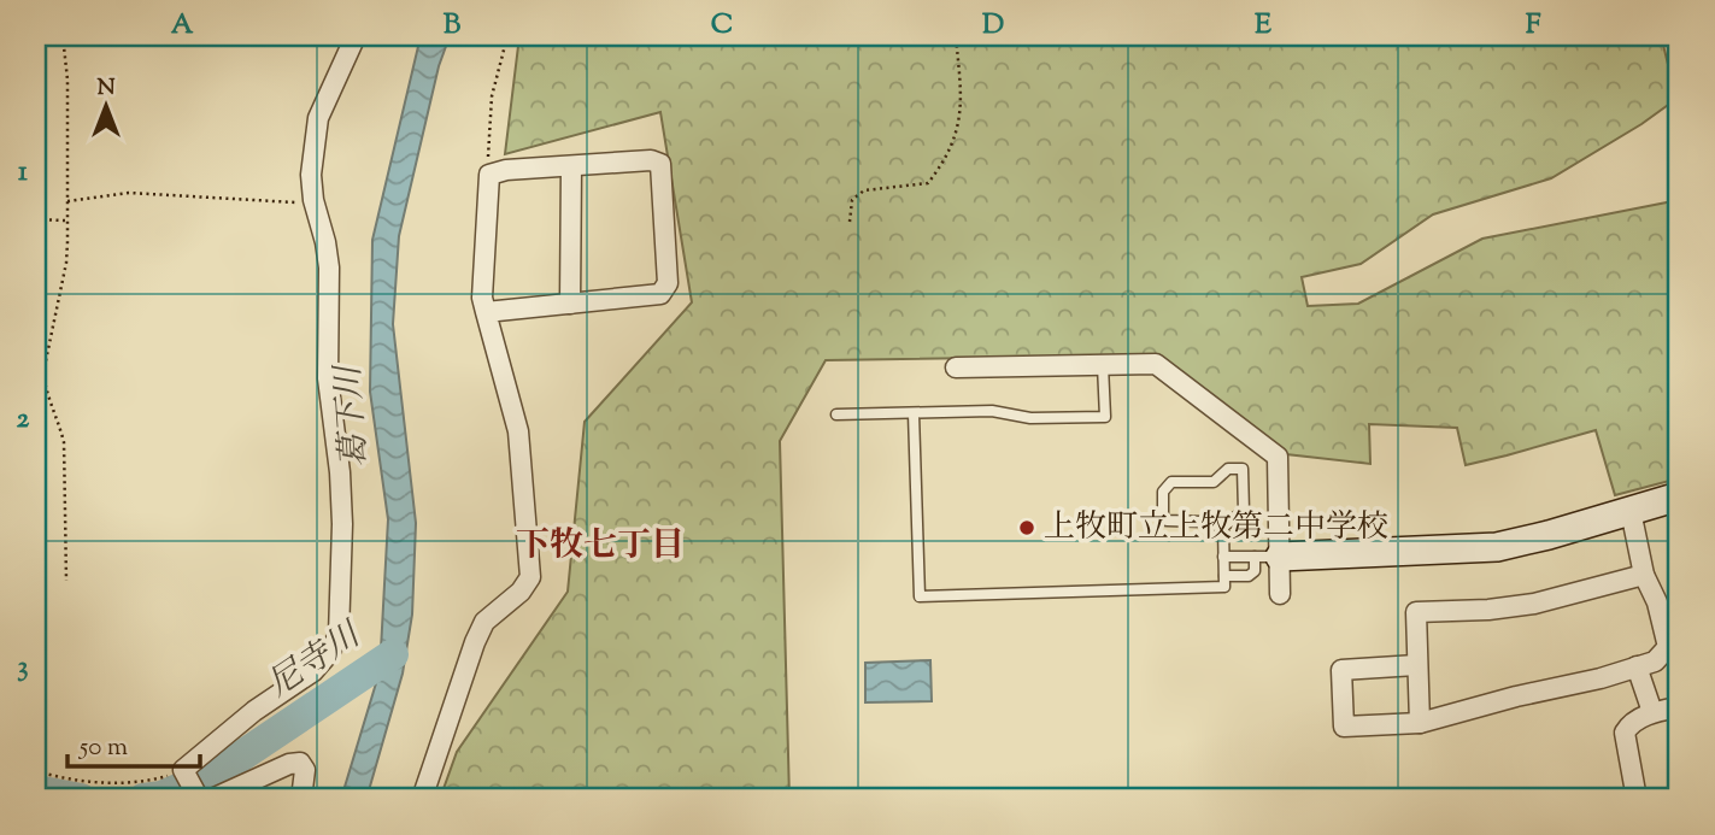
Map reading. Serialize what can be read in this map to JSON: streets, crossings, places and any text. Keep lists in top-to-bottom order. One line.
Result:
{"districts":["下牧七丁目"],"water":["葛下川","尼寺川"],"places":["上牧町立上牧第二中学校"],"scale_bar":"50 m","north":"top","grid":{"columns":["A","B","C","D","E","F"],"rows":["1","2","3"]}}
